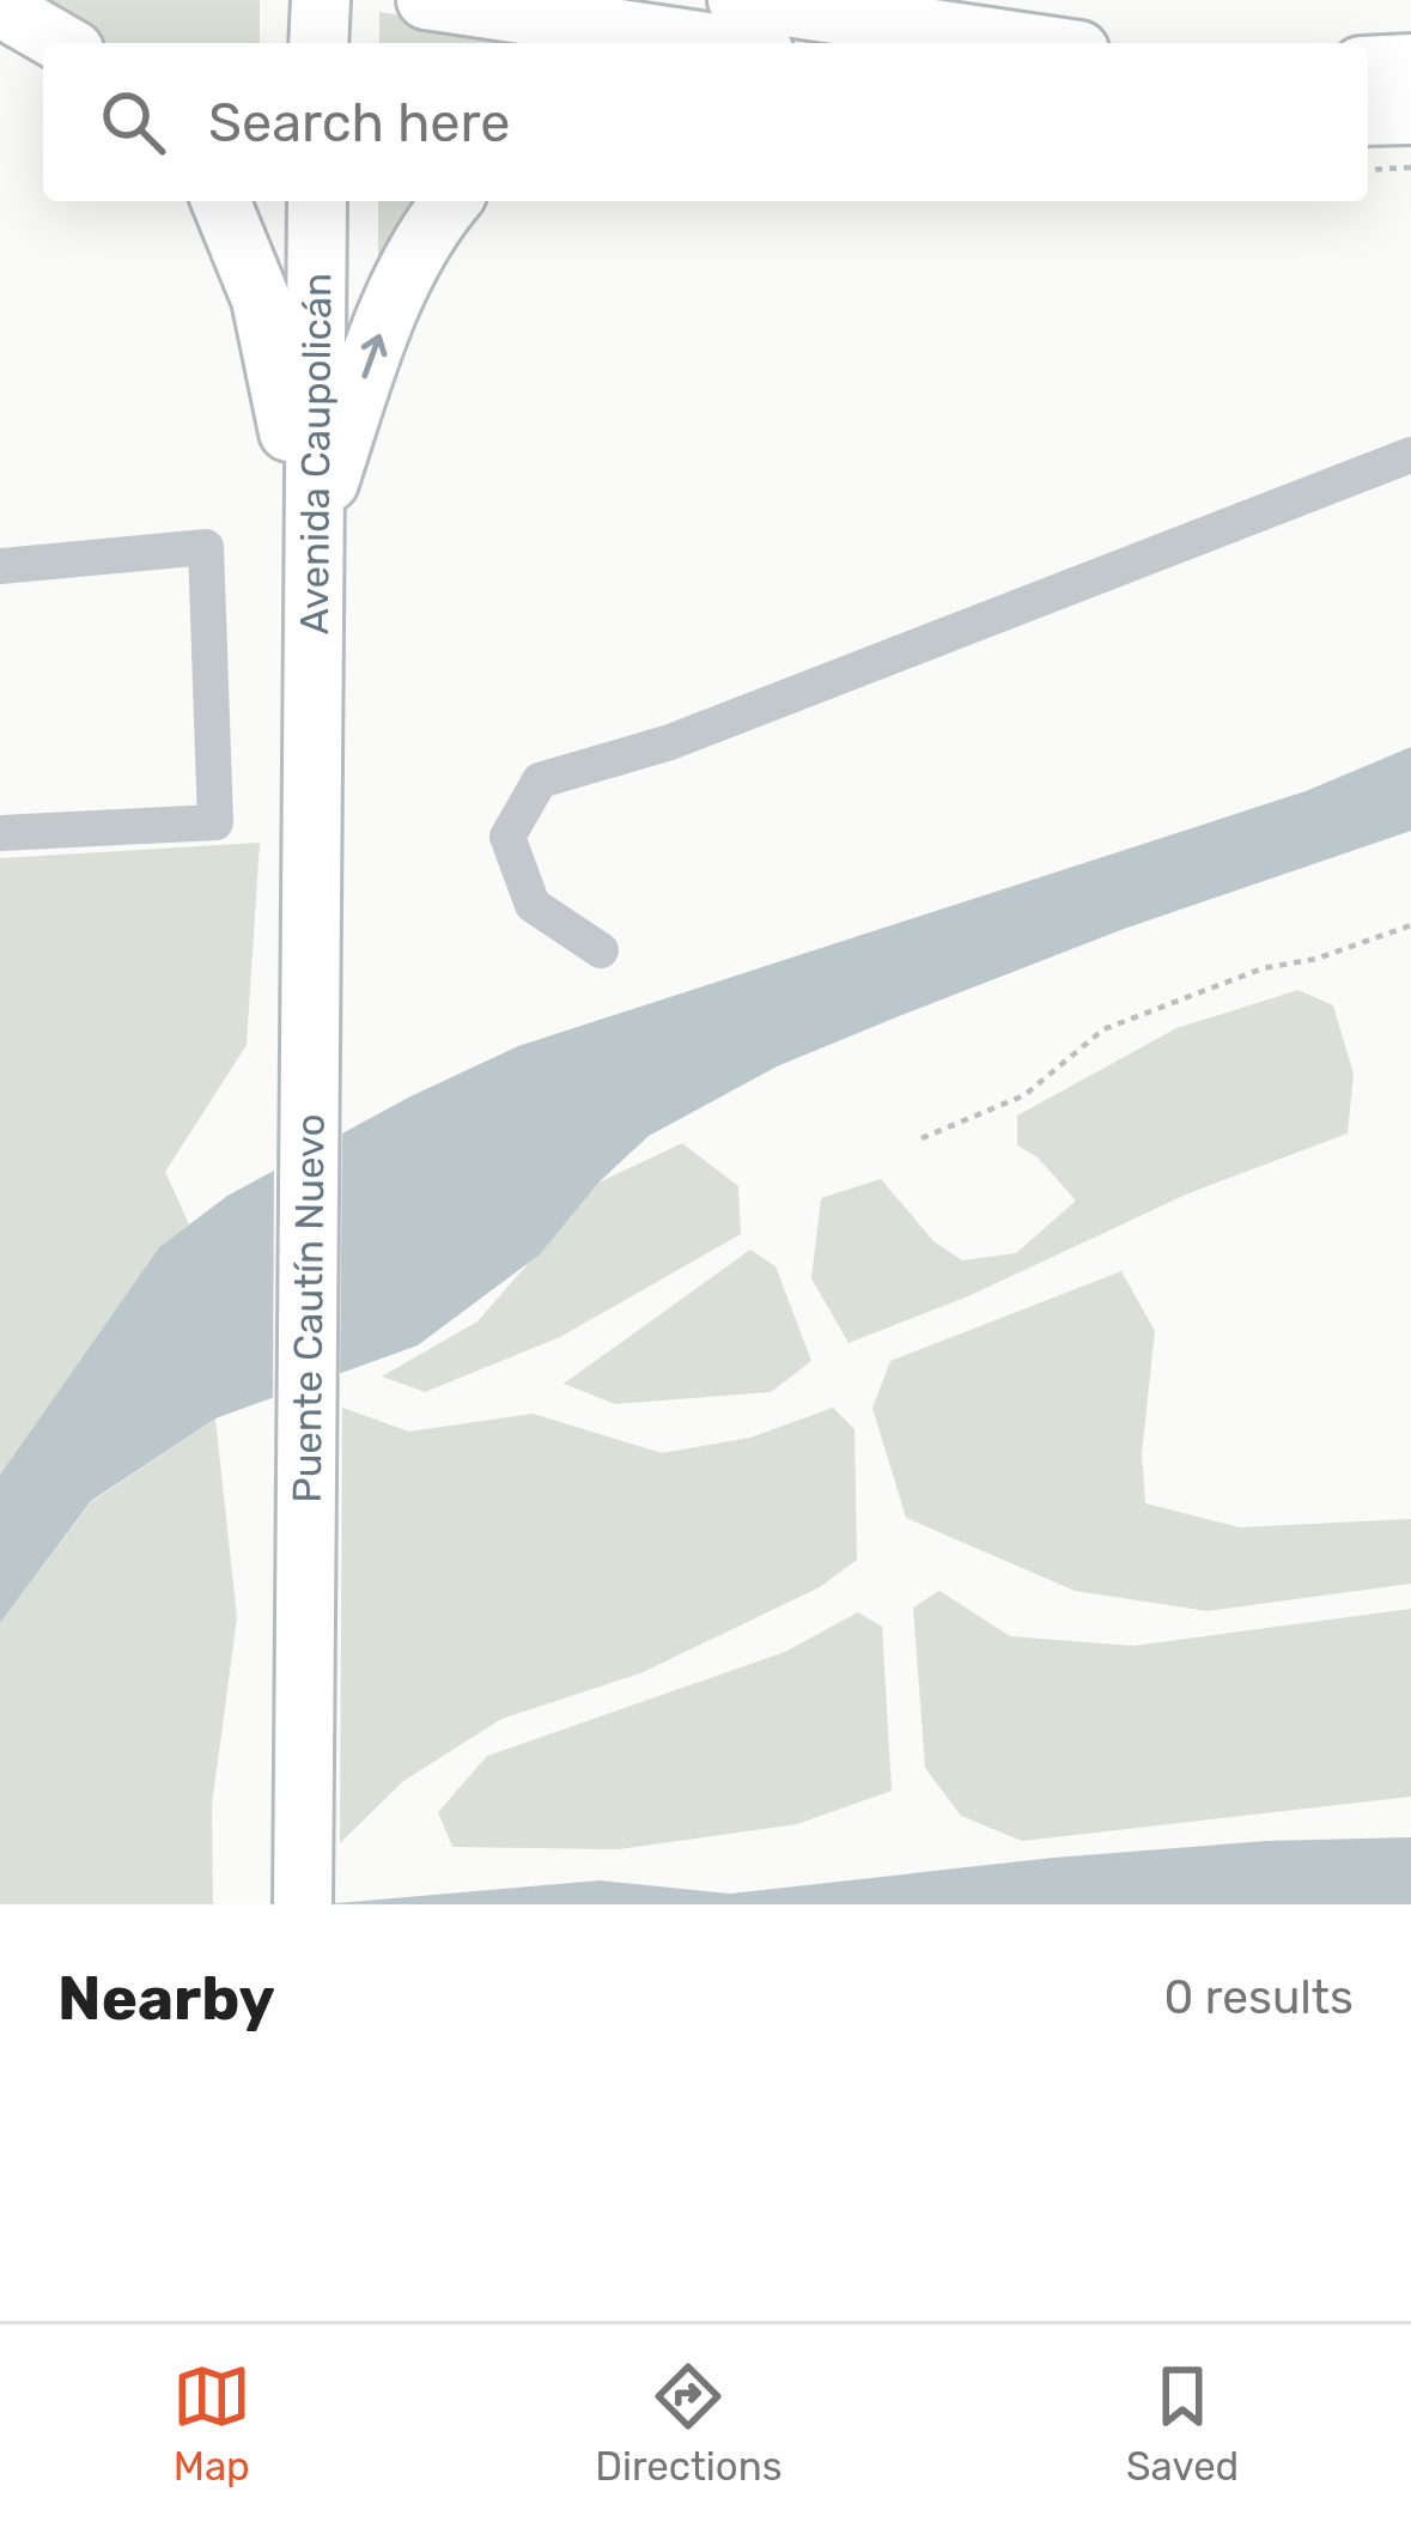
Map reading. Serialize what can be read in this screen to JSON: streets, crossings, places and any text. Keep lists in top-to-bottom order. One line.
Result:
{"streets":{"main road":["Avenida Caupolicán","Puente Cautín Nuevo"]},"crossings":[["Avenida Caupolicán","Puente Cautín Nuevo"]],"page":{"search":"Search here","heading":["Nearby","0 results"],"nav":["Map","Directions","Saved"]}}
